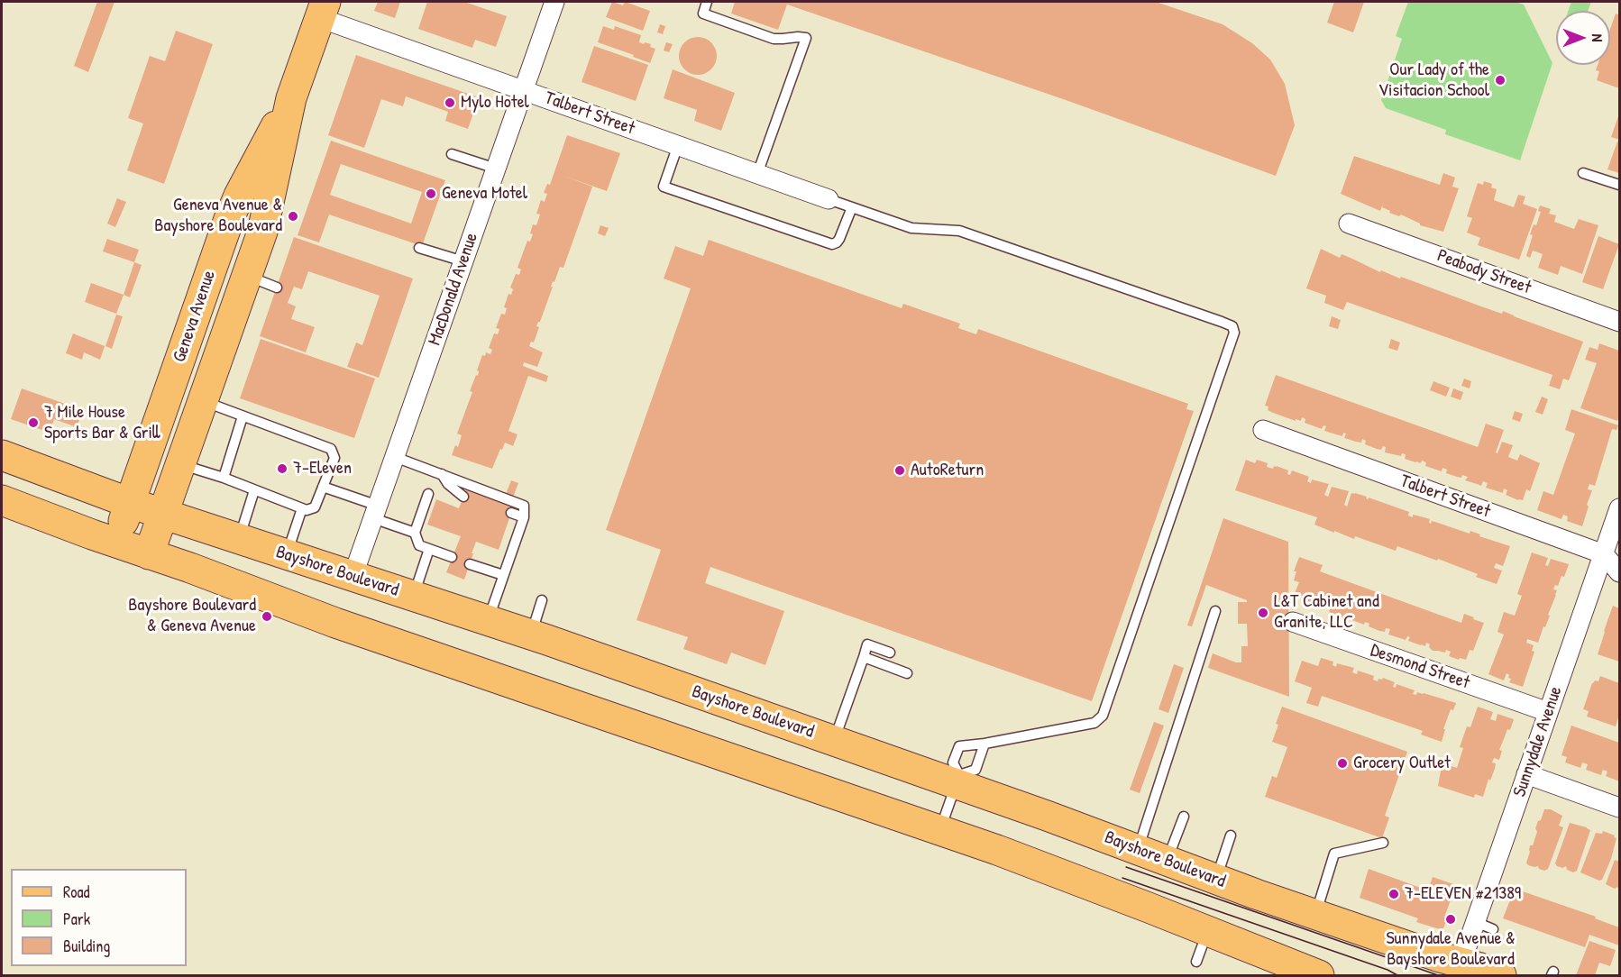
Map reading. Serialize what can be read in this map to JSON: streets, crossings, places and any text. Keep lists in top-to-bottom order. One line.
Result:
{"streets":{"main road":["Geneva Avenue","Bayshore Boulevard"],"street":["Talbert Street","Peabody Street","MacDonald Avenue","Desmond Street","Sunnydale Avenue"]},"crossings":[["Talbert Street","MacDonald Avenue"],["Talbert Street","Geneva Avenue"],["Talbert Street","Sunnydale Avenue"],["MacDonald Avenue","Bayshore Boulevard"],["Geneva Avenue","Bayshore Boulevard"],["Bayshore Boulevard","Sunnydale Avenue"],["Desmond Street","Sunnydale Avenue"]],"places":["Our Lady of the Visitacion School","Mylo Hotel","Geneva Motel","Geneva Avenue & Bayshore Boulevard","7 Mile House Sports Bar & Grill","7-Eleven","AutoReturn","L&T Cabinet and Granite, LLC","Bayshore Boulevard & Geneva Avenue","Grocery Outlet","7-ELEVEN #21389","Sunnydale Avenue & Bayshore Boulevard"],"legend":["Road","Park","Building"],"north":"right"}
